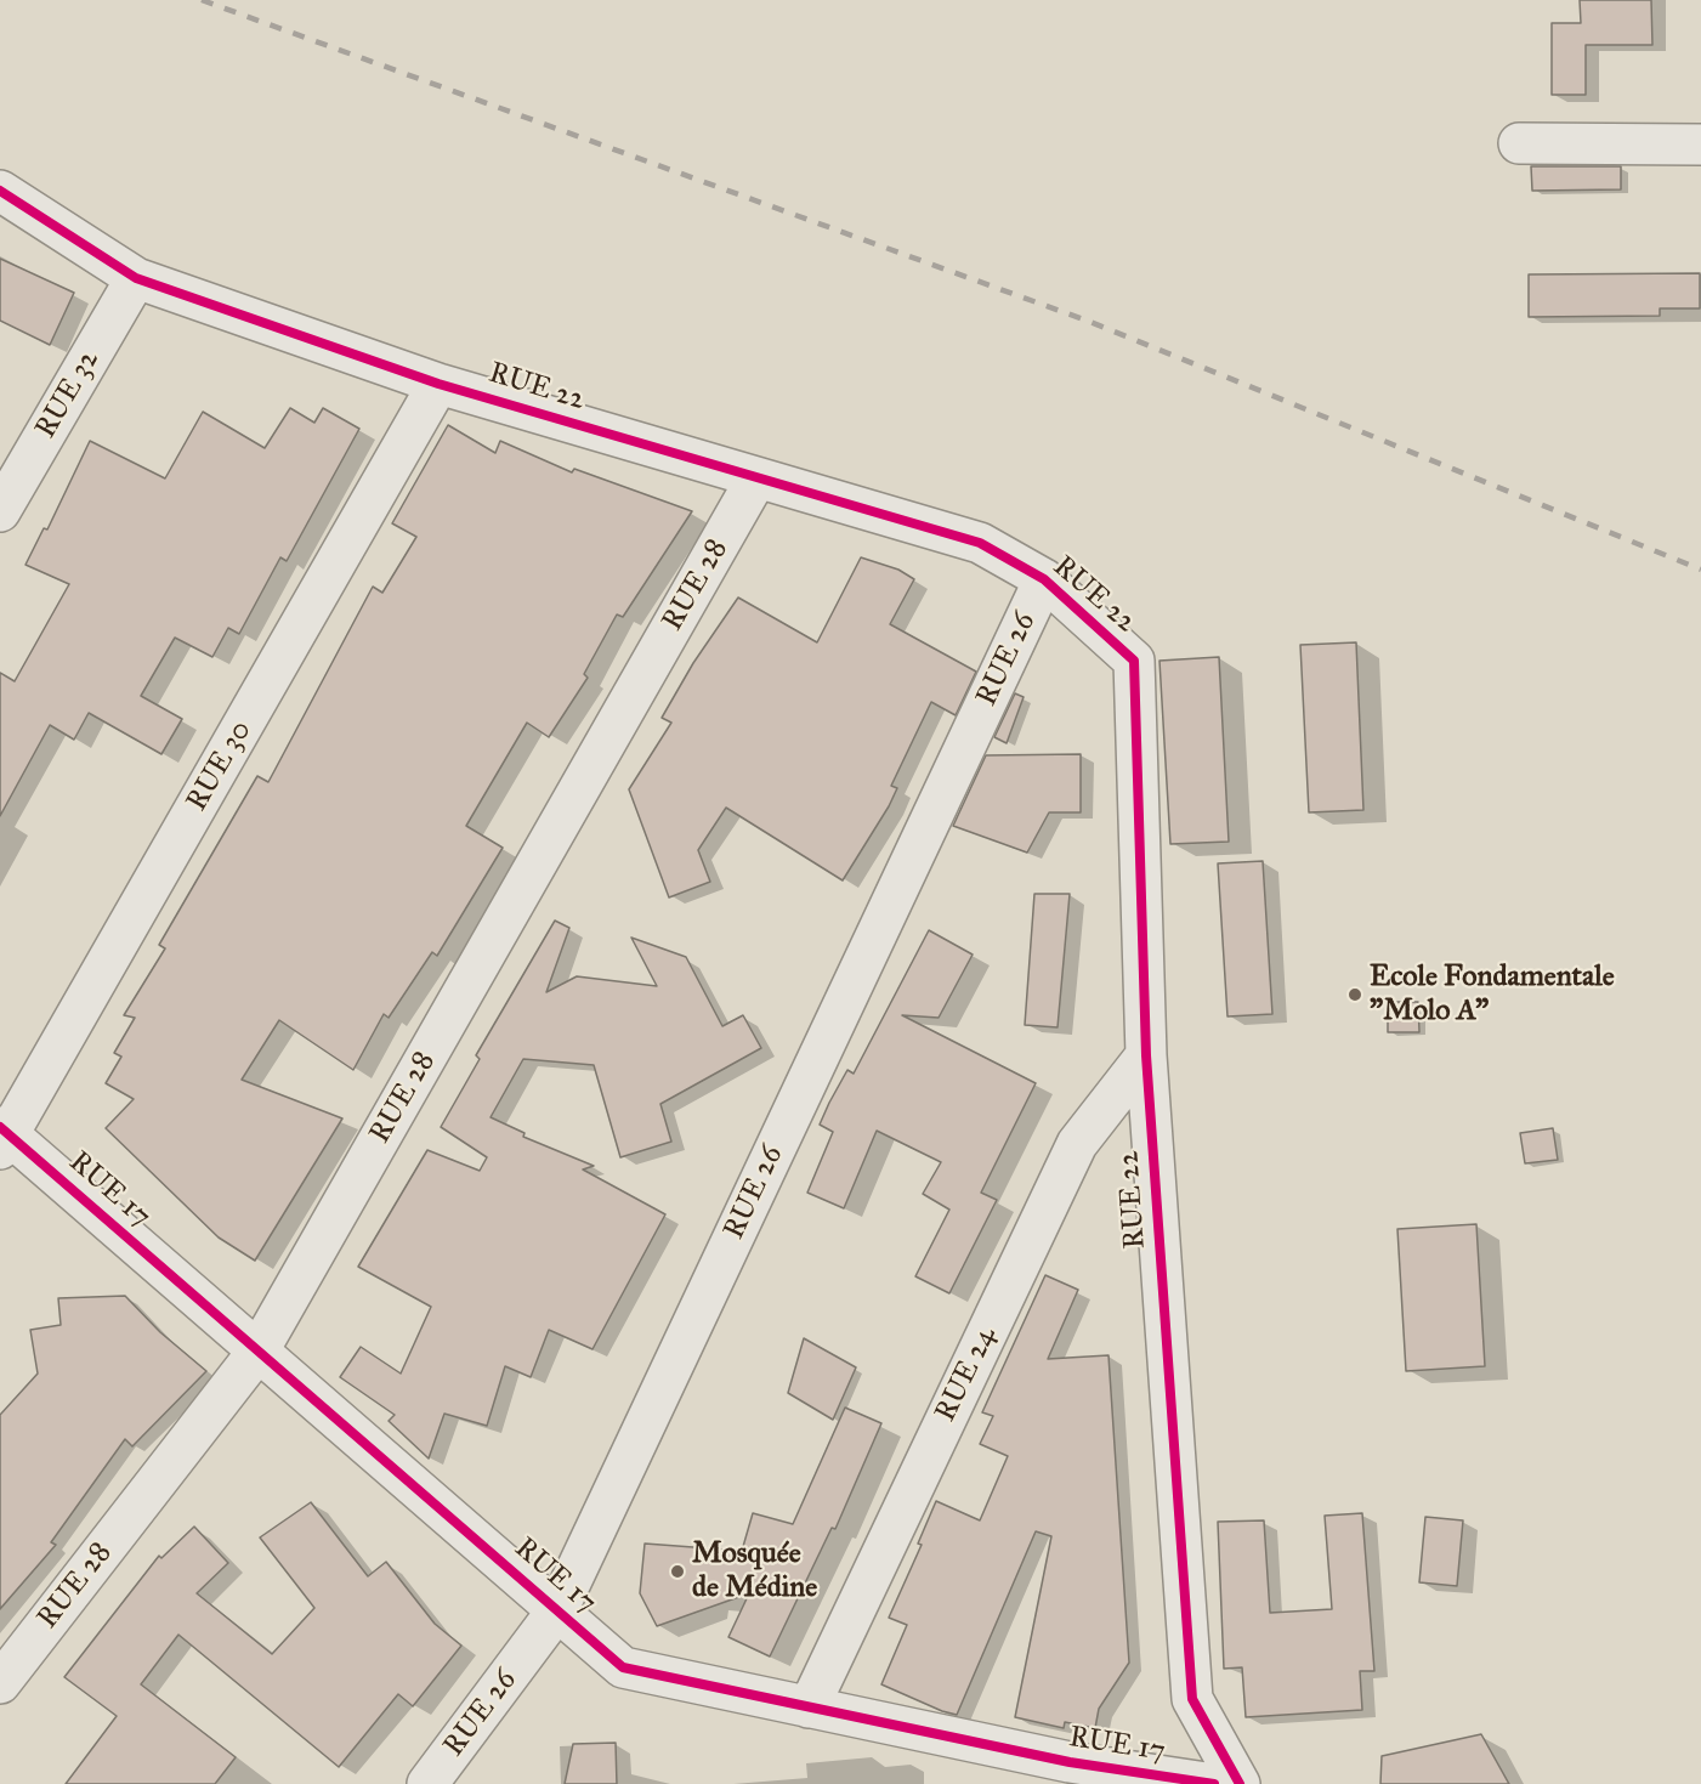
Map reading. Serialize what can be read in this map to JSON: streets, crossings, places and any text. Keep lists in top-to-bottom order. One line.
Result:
{"streets":{"street":["RUE 22","RUE 32","RUE 28","RUE 26","RUE 30","RUE 17","RUE 24"]},"crossings":[["RUE 22","RUE 32"],["RUE 22","RUE 28"],["RUE 22","RUE 26"],["RUE 22","RUE 30"],["RUE 22","RUE 24"],["RUE 28","RUE 17"],["RUE 26","RUE 17"],["RUE 30","RUE 17"],["RUE 17","RUE 24"]],"places":["Ecole Fondamentale \"Molo A\"","Mosquée de Médine"]}
